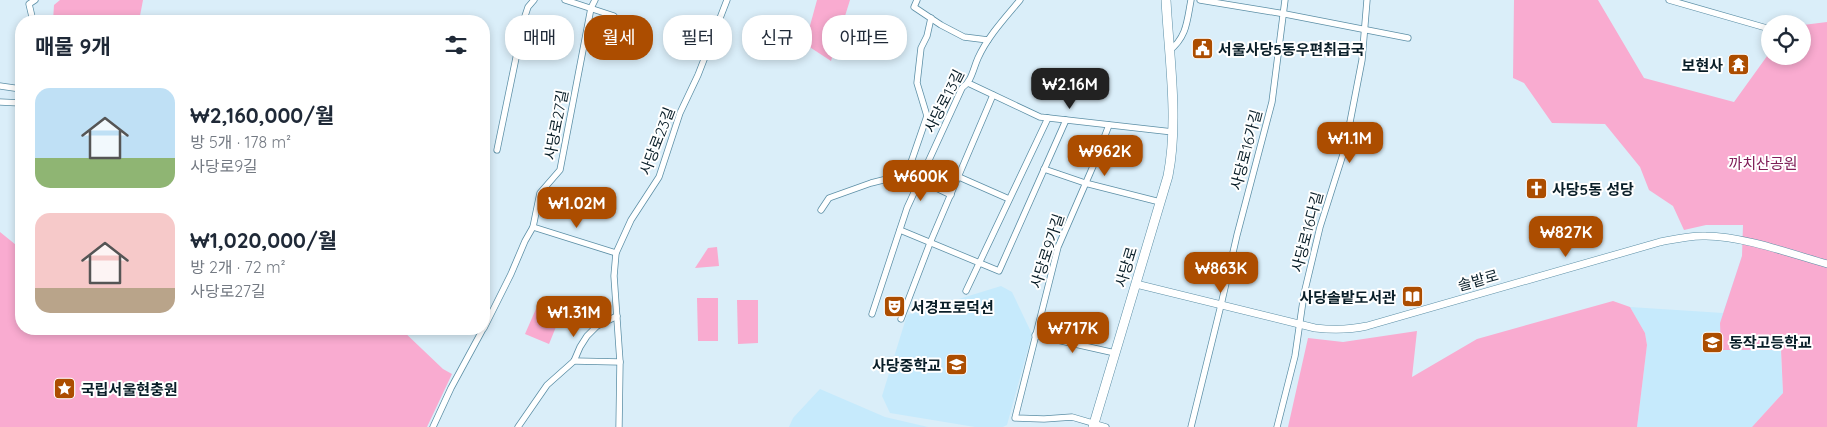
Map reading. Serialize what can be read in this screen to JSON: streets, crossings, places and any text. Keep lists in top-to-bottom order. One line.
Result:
{"streets":{"main road":["사당로"],"street":["사당로13길","사당로27길","사당로23길","사당로16가길","사당로16다길","사당로9가길","솔밭로"]},"crossings":[["사당로16가길","솔밭로"],["사당로16다길","솔밭로"],["사당로9가길","사당로"],["사당로","솔밭로"]],"parks":["까치산공원"],"places":{"public building":["서울사당5동우편취급국"],"temple":["보현사"],"church":["사당5동 성당"],"library":["사당솔밭도서관"],"theatre":["서경프로덕션"],"school or university":["동작고등학교","사당중학교"],"place":["국립서울현충원"]},"page":{"chip":["매매","월세","필터","신규","아파트"],"heading":"매물 9개","price":["₩2.16M","₩1.1M","₩962K","₩600K","₩1.02M","₩827K","₩863K","₩1.31M","₩717K"],"list":[{"name":"₩2,160,000/월","note":"방 5개 · 178 m² · 사당로9길"},{"name":"₩1,020,000/월","note":"방 2개 · 72 m² · 사당로27길"}]}}
